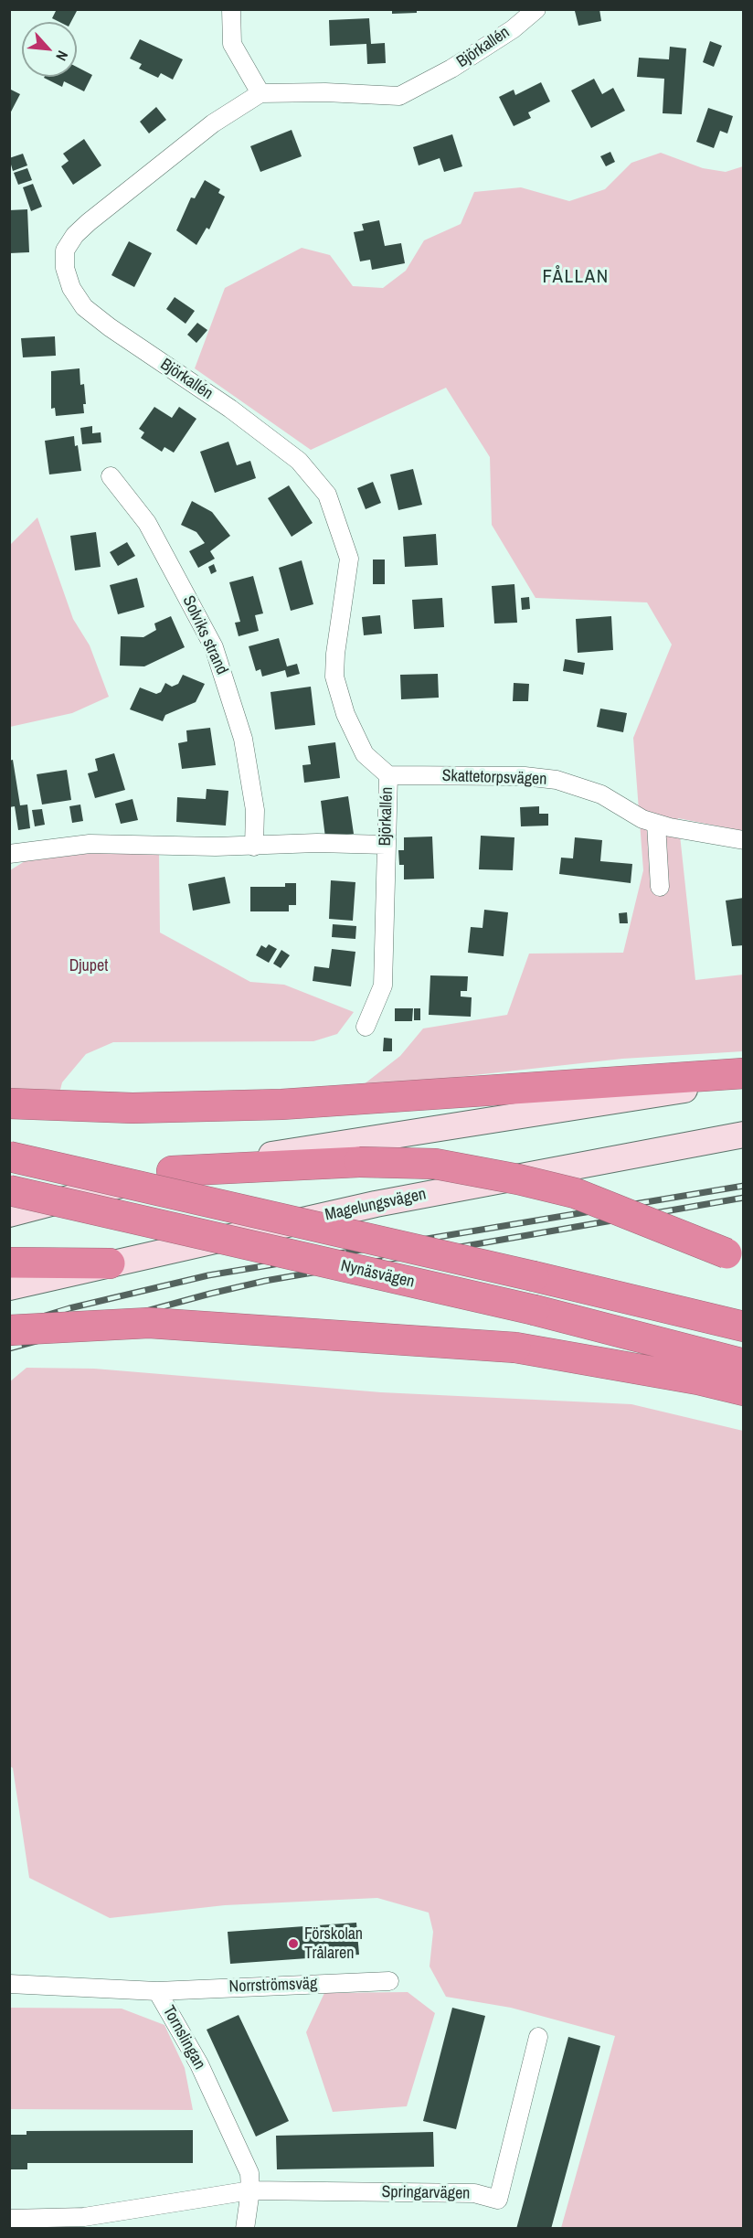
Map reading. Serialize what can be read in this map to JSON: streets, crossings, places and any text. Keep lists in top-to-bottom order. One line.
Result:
{"streets":{"highway":["Nynäsvägen"],"street":["Björkallén","Solviks strand","Skattetorpsvägen","Magelungsvägen","Norrströmsväg","Tornslingan","Springarvägen"]},"crossings":[["Björkallén","Skattetorpsvägen"],["Norrströmsväg","Tornslingan"],["Tornslingan","Springarvägen"]],"districts":["FÅLLAN"],"parks":["Djupet"],"places":["Förskolan Trålaren"],"north":"bottom right"}
